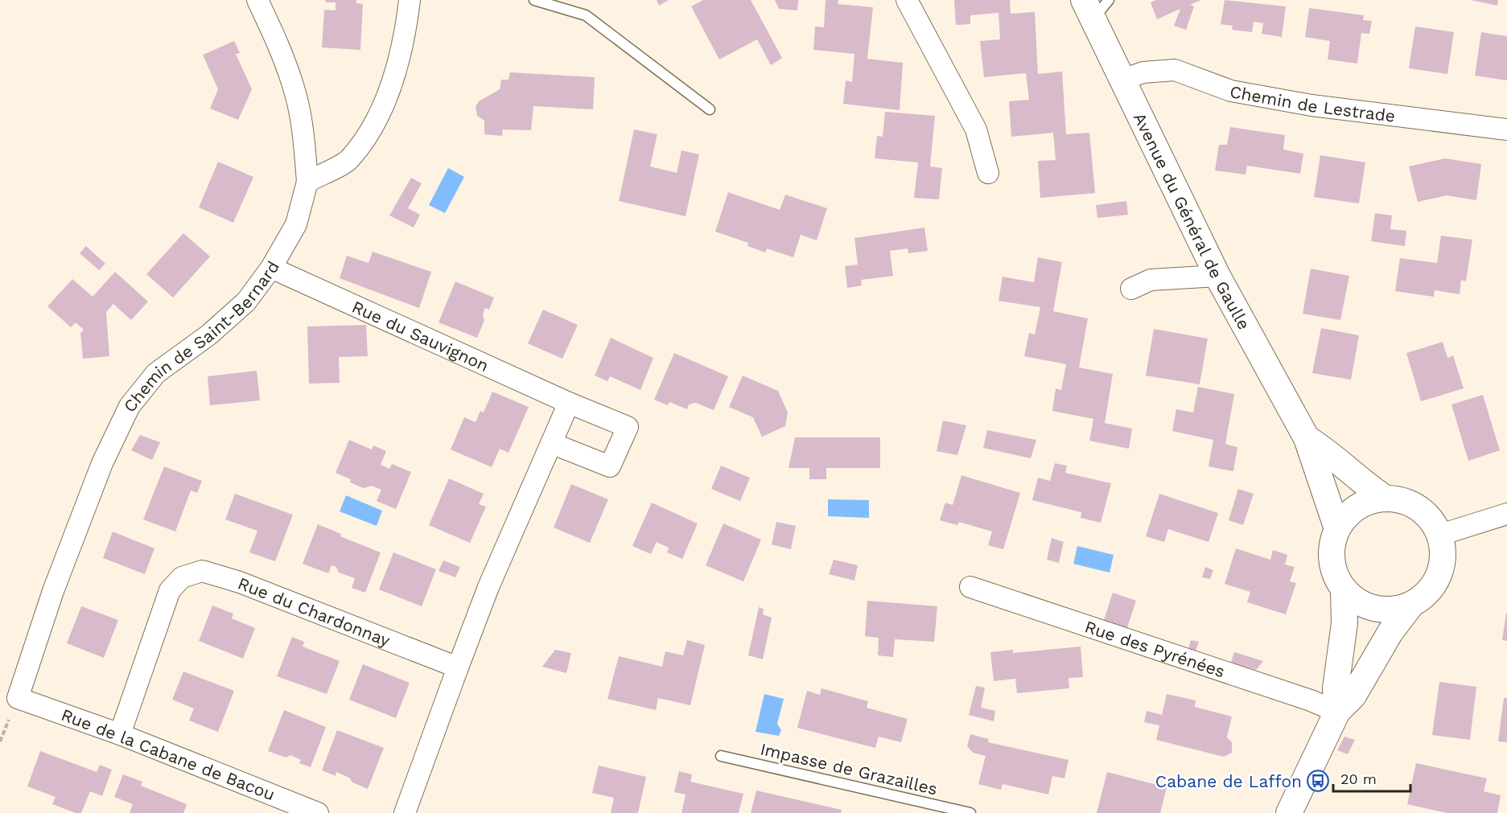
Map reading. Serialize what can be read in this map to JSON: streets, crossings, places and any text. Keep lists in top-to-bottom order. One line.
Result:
{"streets":{"street":["Chemin de Lestrade","Avenue du Général de Gaulle","Rue du Sauvignon","Chemin de Saint-Bernard","Rue du Chardonnay","Rue des Pyrénées","Rue de la Cabane de Bacou"],"lane":["Impasse de Grazailles"]},"crossings":[["Chemin de Lestrade","Avenue du Général de Gaulle"],["Rue du Sauvignon","Chemin de Saint-Bernard"],["Chemin de Saint-Bernard","Rue de la Cabane de Bacou"],["Rue du Chardonnay","Rue de la Cabane de Bacou"]],"places":{"bus stop":["Cabane de Laffon"]},"scale_bar":"20 m"}
